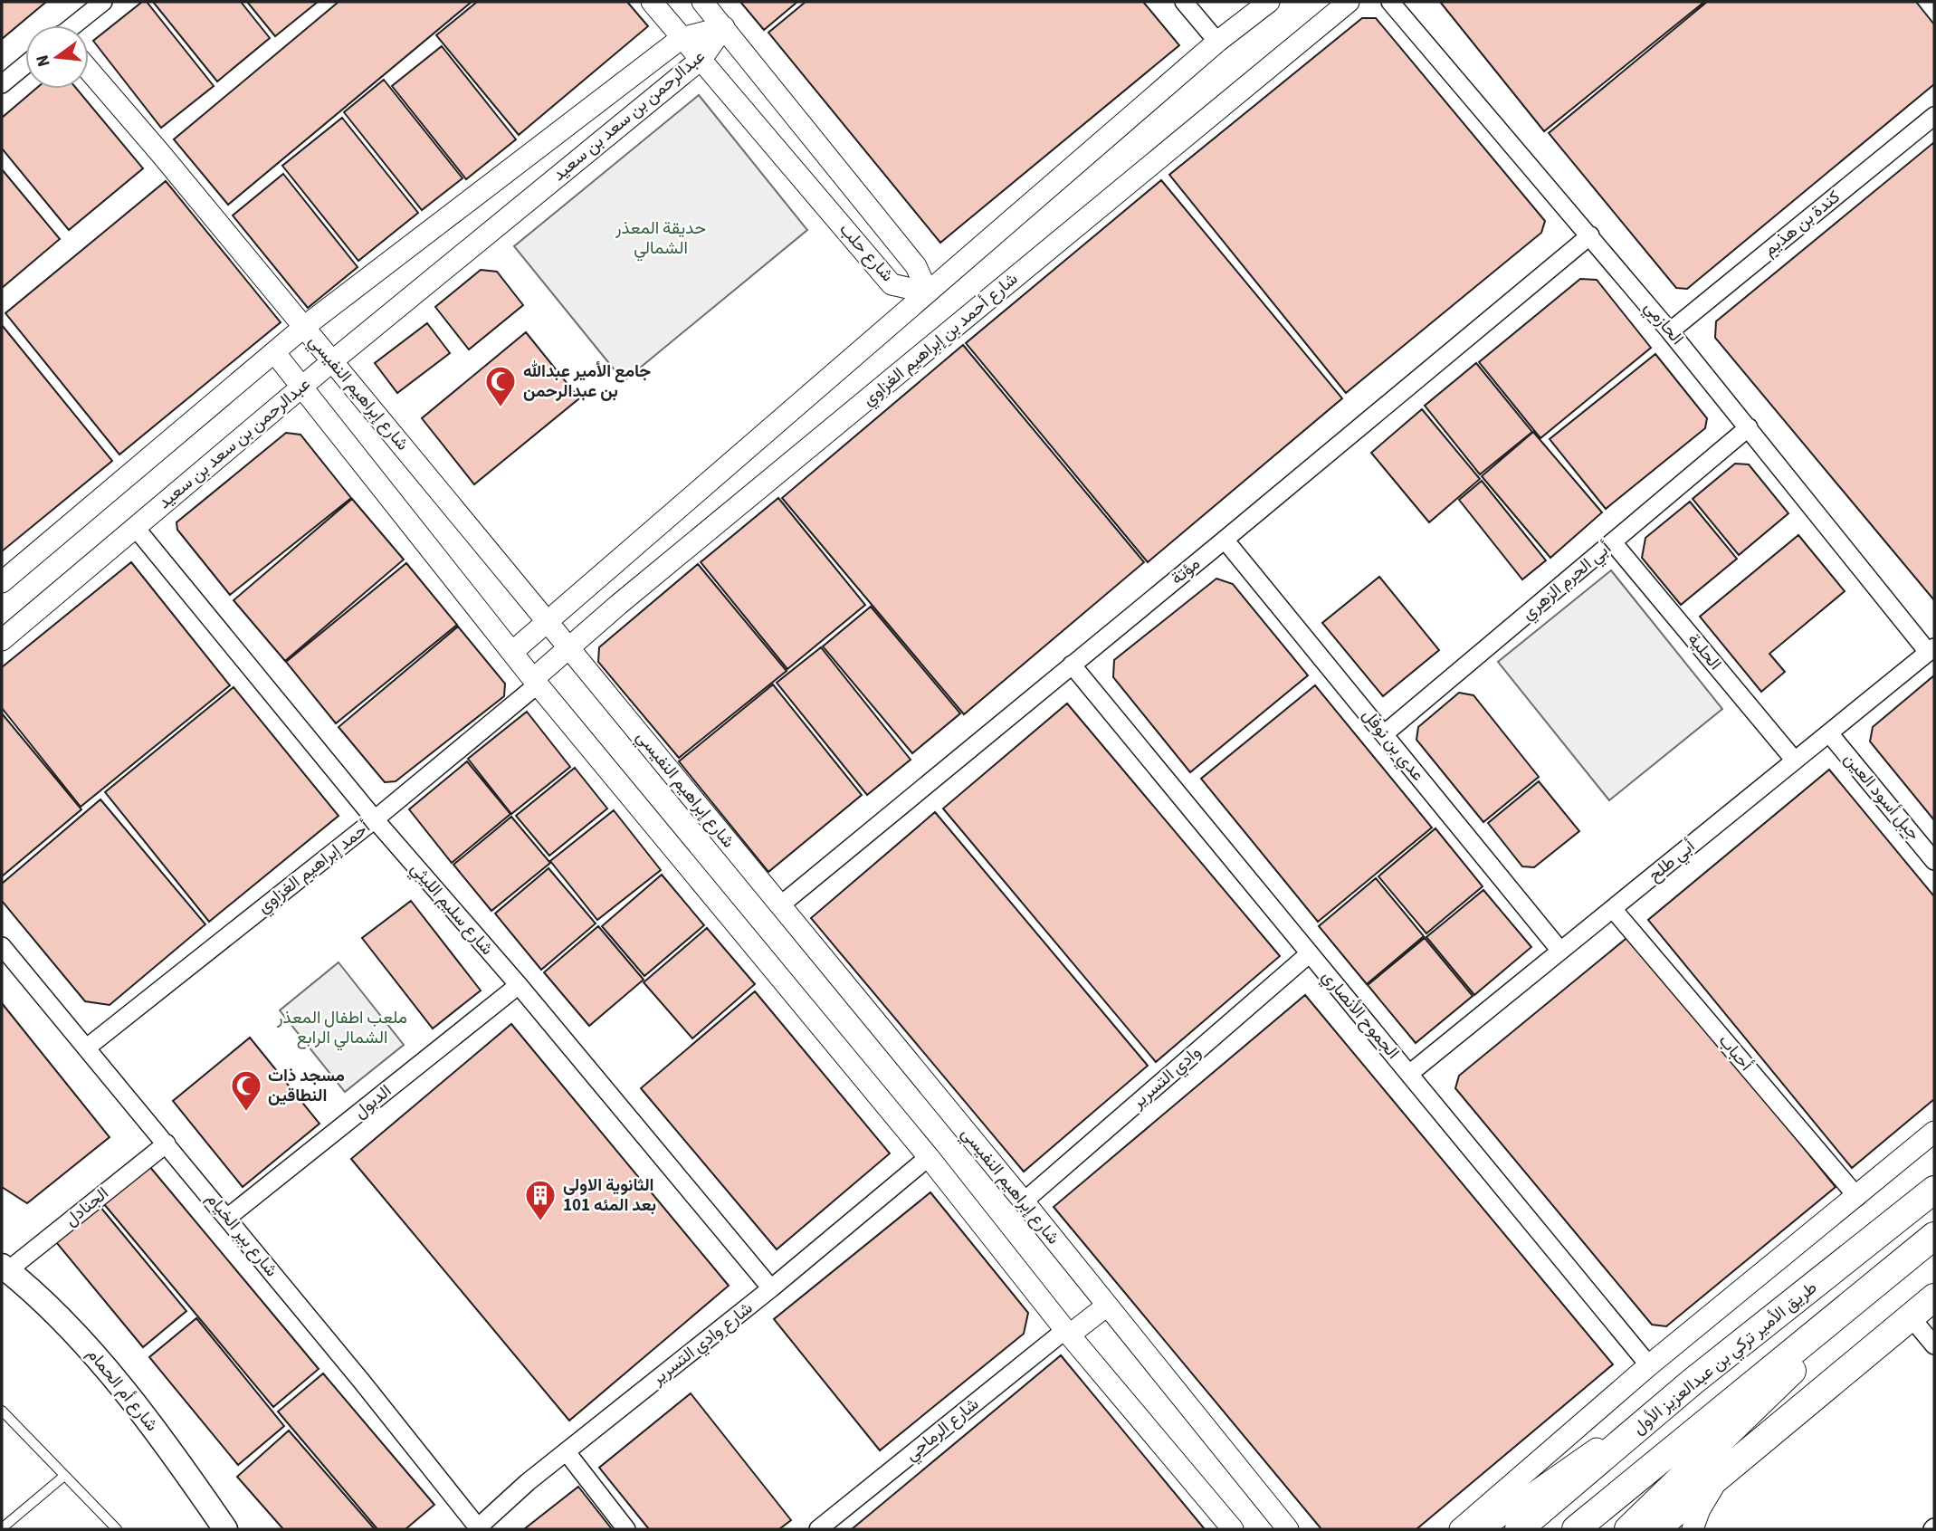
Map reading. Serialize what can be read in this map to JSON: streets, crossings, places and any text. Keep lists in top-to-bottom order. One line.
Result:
{"streets":{"main road":["طريق الأمير تركي بن عبدالعزيز الأول","شارع أم الحمام"],"street":["عبدالرحمن بن سعد بن سعيد","كندة بن هذيم","شارع حلب","الحازمي","شارع أحمد بن إبراهيم الغزاوي","شارع إبراهيم النفيسي","مؤتة","أبي الحرم الزهري","الحلية","عدي بن نوفل","جبل أسود العين","أبي طلح","أحمد إبراهيم الغزاوي","شارع سليم الليثي","الجموح الأنصاري","أحباب","وادي التسرير","الدبول","الجنادل","شارع بير الخيام","شارع وادي التسرير","شارع الرماحي"]},"crossings":[["عبدالرحمن بن سعد بن سعيد","شارع حلب"],["عبدالرحمن بن سعد بن سعيد","شارع إبراهيم النفيسي"],["عبدالرحمن بن سعد بن سعيد","شارع سليم الليثي"],["كندة بن هذيم","الحازمي"],["الحازمي","مؤتة"],["الحازمي","أبي الحرم الزهري"],["الحازمي","أبي طلح"],["شارع أحمد بن إبراهيم الغزاوي","شارع إبراهيم النفيسي"],["شارع أحمد بن إبراهيم الغزاوي","أحمد إبراهيم الغزاوي"],["شارع إبراهيم النفيسي","مؤتة"],["شارع إبراهيم النفيسي","وادي التسرير"],["مؤتة","عدي بن نوفل"],["مؤتة","الجموح الأنصاري"],["أبي الحرم الزهري","الحلية"],["أبي الحرم الزهري","عدي بن نوفل"],["الحلية","أبي طلح"],["عدي بن نوفل","أبي طلح"],["جبل أسود العين","أبي طلح"],["أبي طلح","الجموح الأنصاري"],["أبي طلح","أحباب"],["أحمد إبراهيم الغزاوي","شارع سليم الليثي"],["أحمد إبراهيم الغزاوي","شارع بير الخيام"],["شارع سليم الليثي","الدبول"],["شارع سليم الليثي","شارع وادي التسرير"],["الجموح الأنصاري","وادي التسرير"],["الدبول","شارع بير الخيام"],["الجنادل","شارع بير الخيام"],["الجنادل","شارع أم الحمام"],["شارع بير الخيام","شارع وادي التسرير"]],"parks":["حديقة المعذر الشمالي","ملعب اطفال المعذر الشمالي الرابع"],"places":{"mosque":["جامع الأمير عبدالله بن عبدالرحمن","مسجد ذات النطاقين"],"building":["الثانوية الاولى بعد المئه 101"]},"north":"left"}
